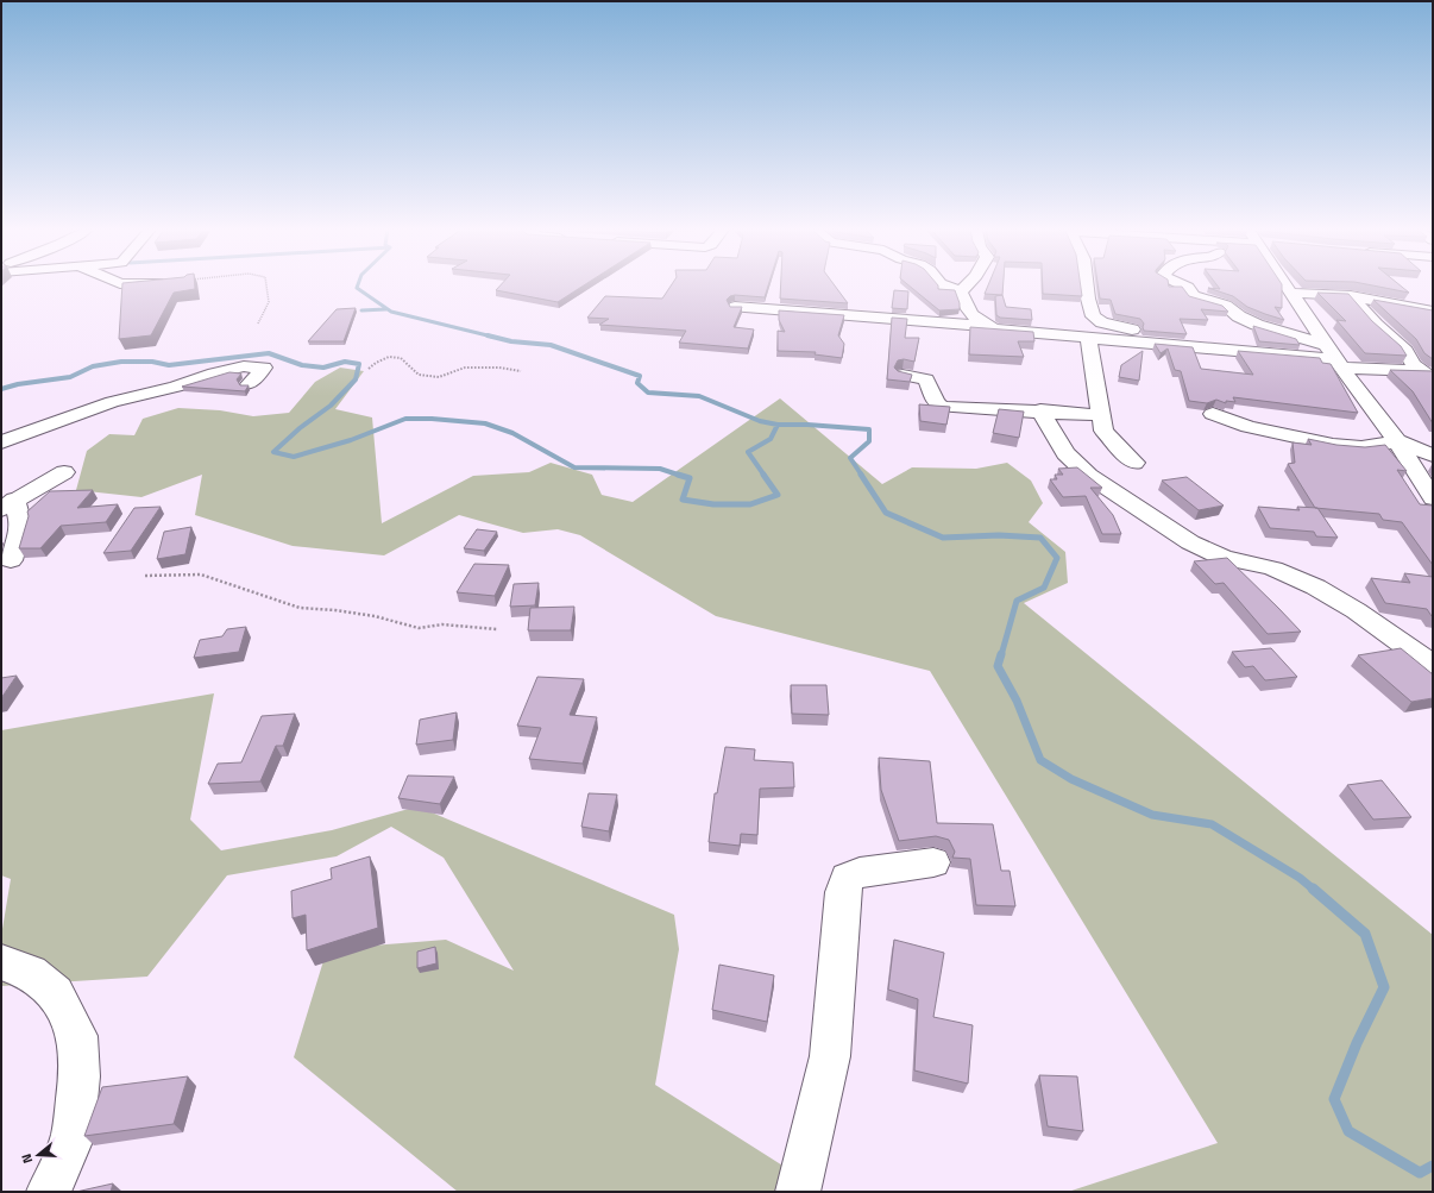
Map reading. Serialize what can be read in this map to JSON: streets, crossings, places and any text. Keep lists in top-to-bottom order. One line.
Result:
{"north":"left"}
